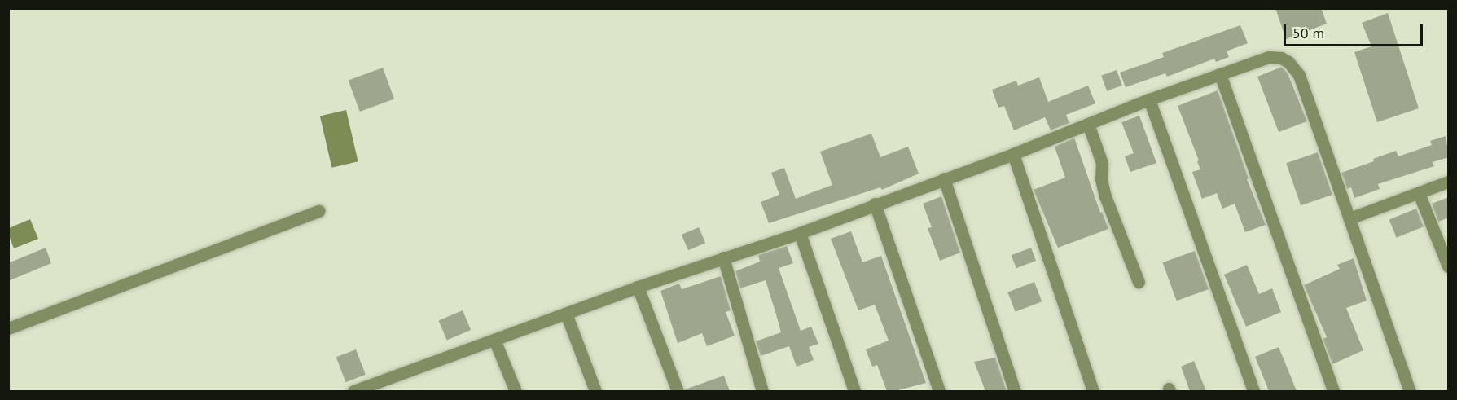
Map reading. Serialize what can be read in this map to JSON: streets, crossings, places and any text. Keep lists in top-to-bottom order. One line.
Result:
{"scale_bar":"50 m"}
